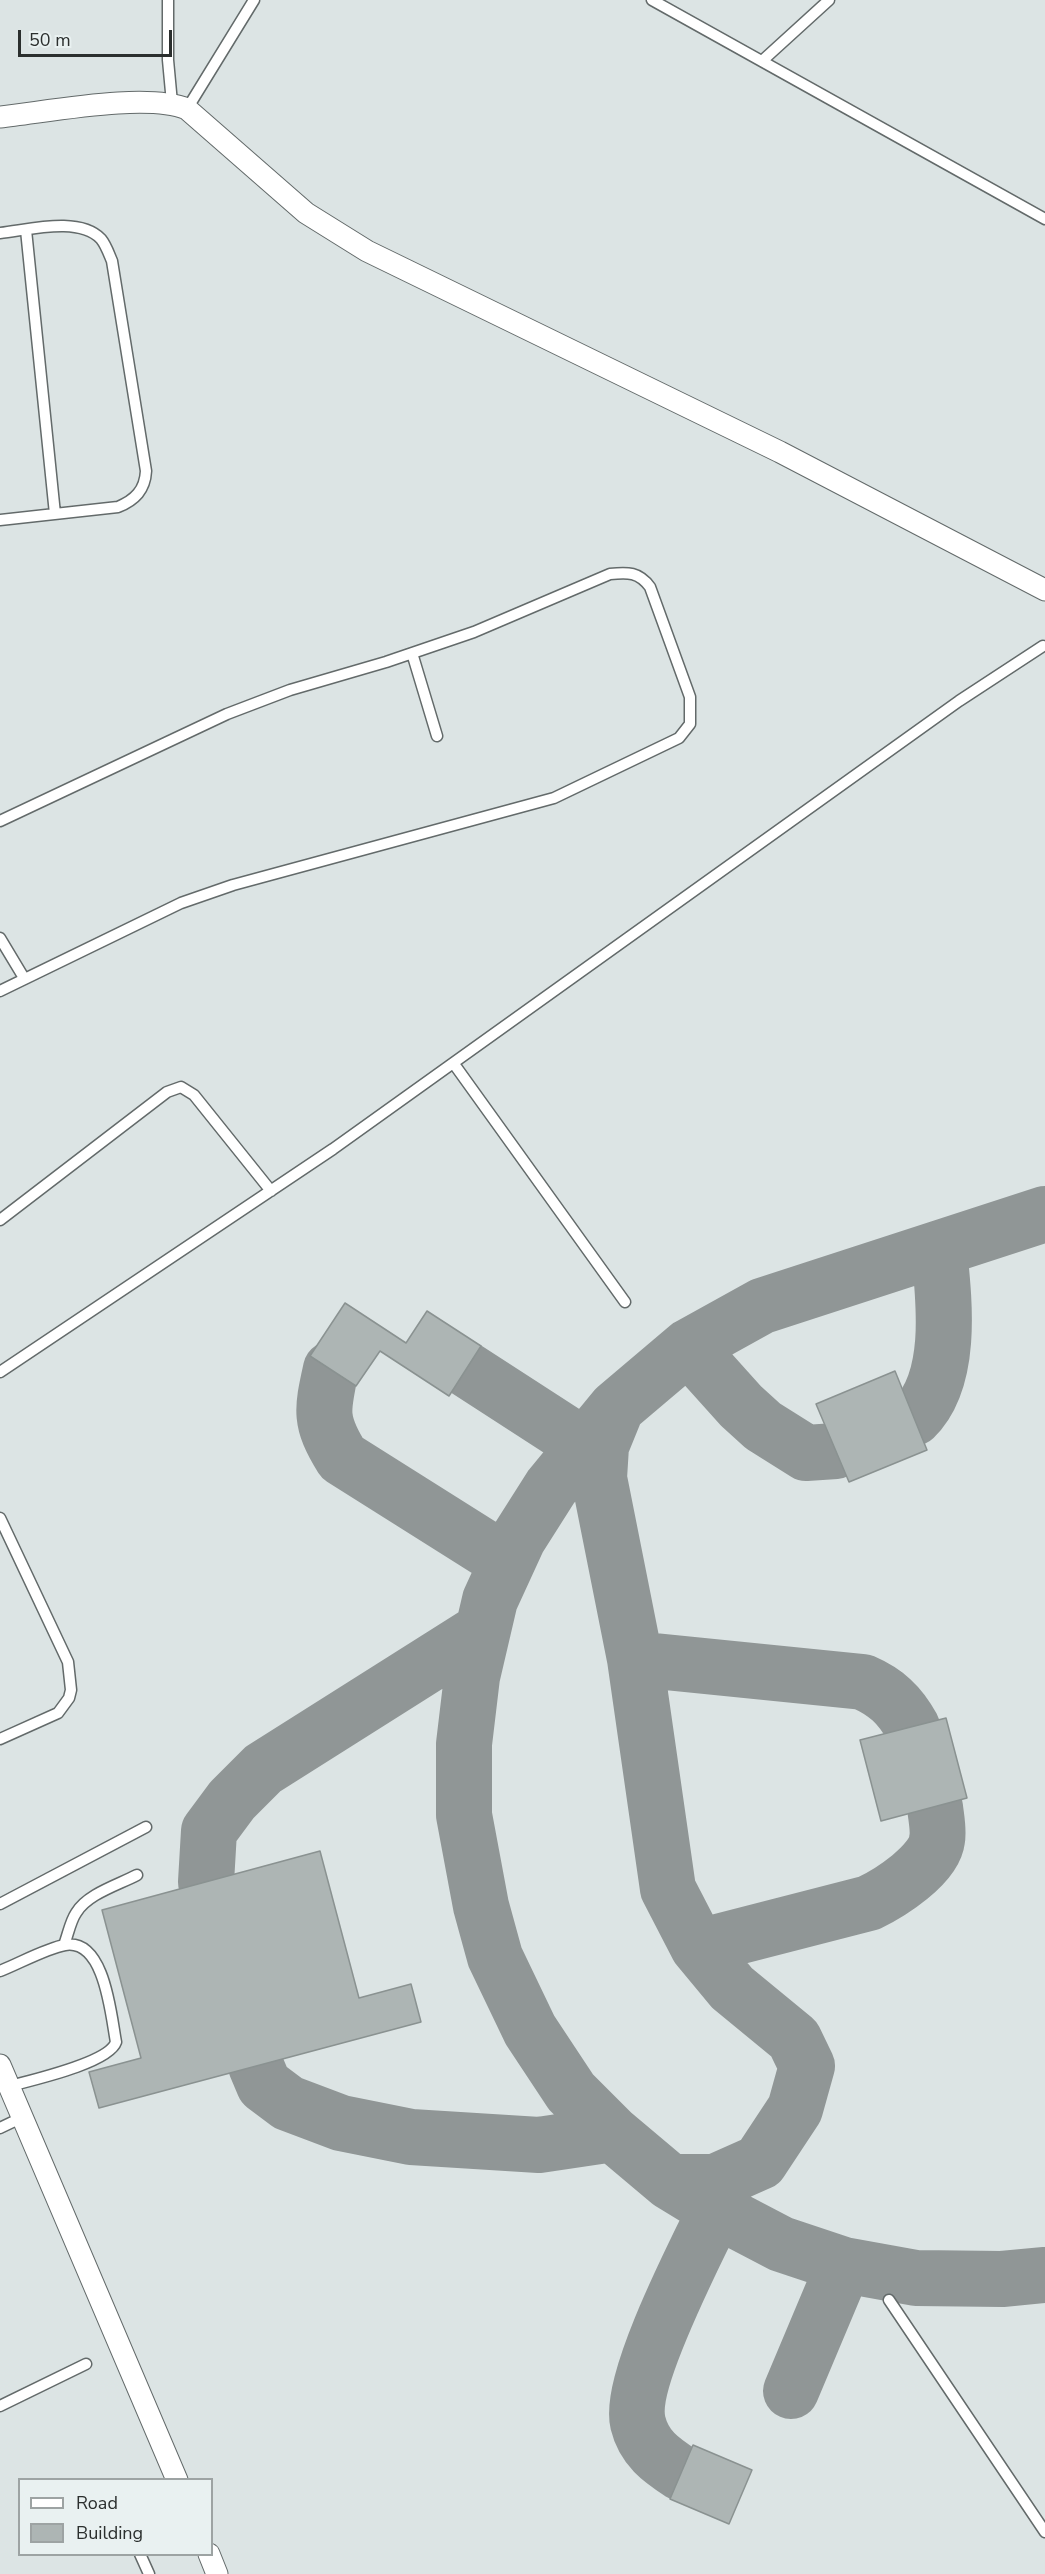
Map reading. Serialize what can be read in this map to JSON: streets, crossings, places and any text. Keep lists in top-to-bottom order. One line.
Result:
{"legend":["Road","Building"],"scale_bar":"50 m"}
